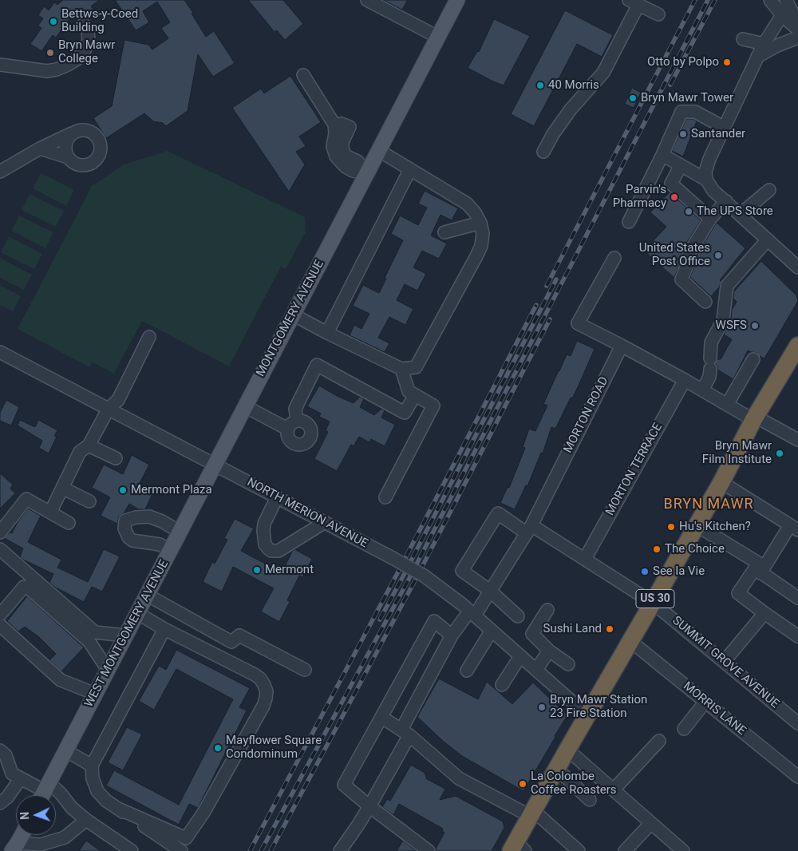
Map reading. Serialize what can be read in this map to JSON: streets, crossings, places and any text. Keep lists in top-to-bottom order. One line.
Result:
{"streets":{"highway":["US 30"],"main road":["MONTGOMERY AVENUE","WEST MONTGOMERY AVENUE"],"street":["MORTON ROAD","MORTON TERRACE","NORTH MERION AVENUE","SUMMIT GROVE AVENUE","MORRIS LANE"]},"crossings":[["MONTGOMERY AVENUE","NORTH MERION AVENUE"],["MONTGOMERY AVENUE","WEST MONTGOMERY AVENUE"],["MORTON ROAD","NORTH MERION AVENUE"],["MORTON ROAD","SUMMIT GROVE AVENUE"],["MORTON TERRACE","SUMMIT GROVE AVENUE"],["NORTH MERION AVENUE","US 30"],["NORTH MERION AVENUE","WEST MONTGOMERY AVENUE"],["US 30","SUMMIT GROVE AVENUE"],["US 30","MORRIS LANE"]],"districts":["BRYN MAWR"],"places":["Bettws-y-Coed Building","Bryn Mawr College","Otto by Polpo","40 Morris","Bryn Mawr Tower","Santander","Parvin's Pharmacy","The UPS Store","United States Post Office","WSFS","Bryn Mawr Film Institute","Mermont Plaza","Hu's Kitchen?","The Choice","Mermont","See la Vie","Sushi Land","Bryn Mawr Station 23 Fire Station","Mayflower Square Condominum","La Colombe Coffee Roasters"],"north":"left"}
